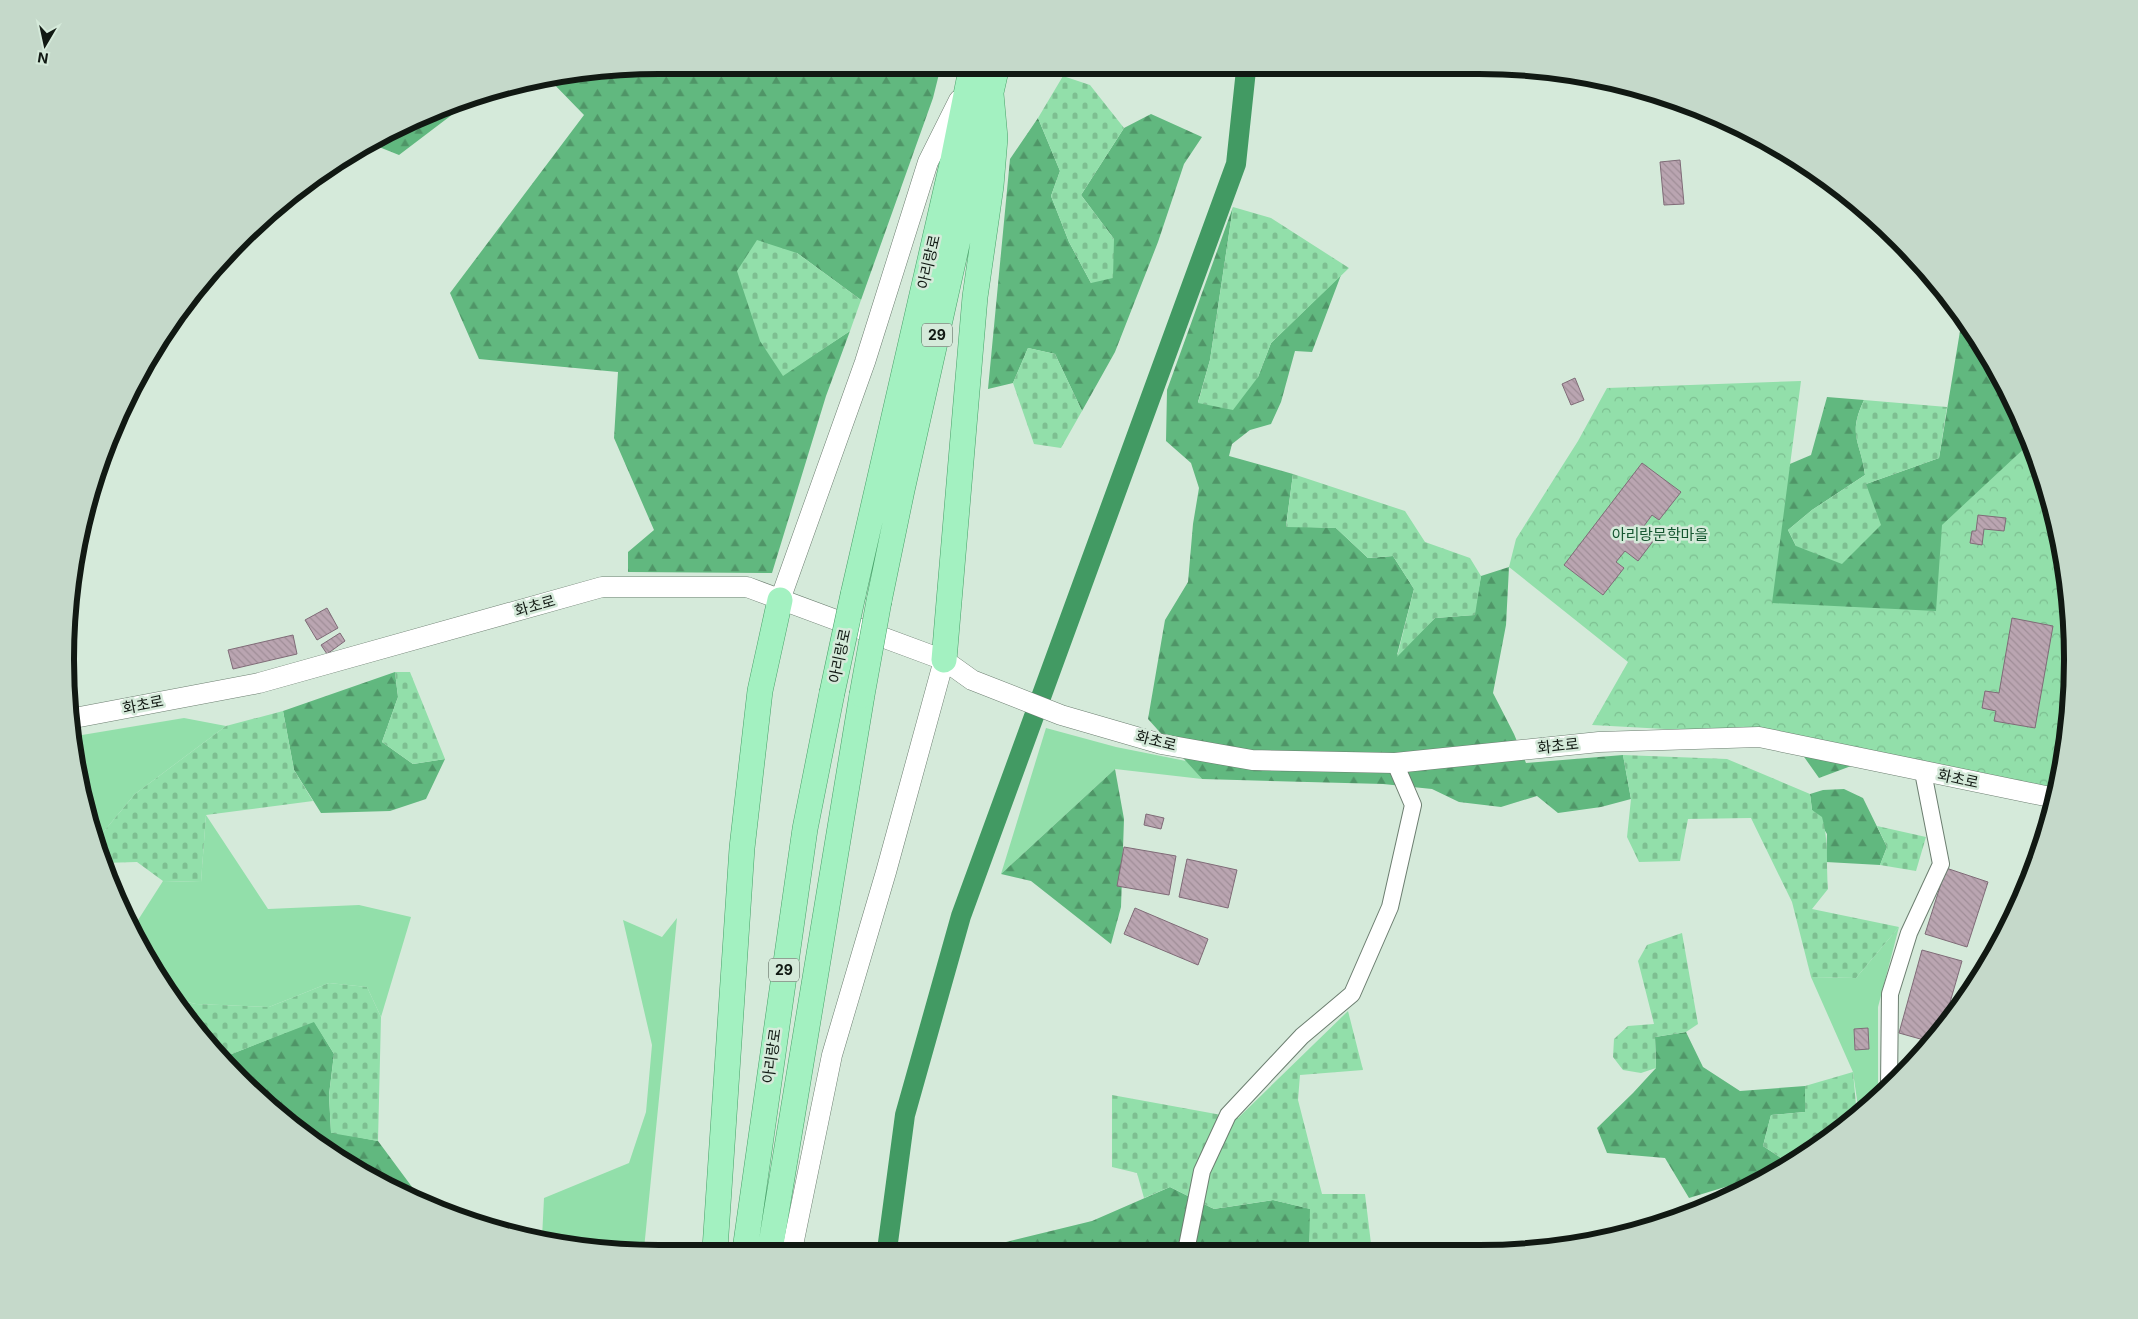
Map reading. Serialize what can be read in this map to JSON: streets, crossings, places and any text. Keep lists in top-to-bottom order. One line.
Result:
{"streets":{"main road":["아리랑로","29"],"street":["화초로"]},"parks":["아리랑문학마을"],"north":"bottom"}
